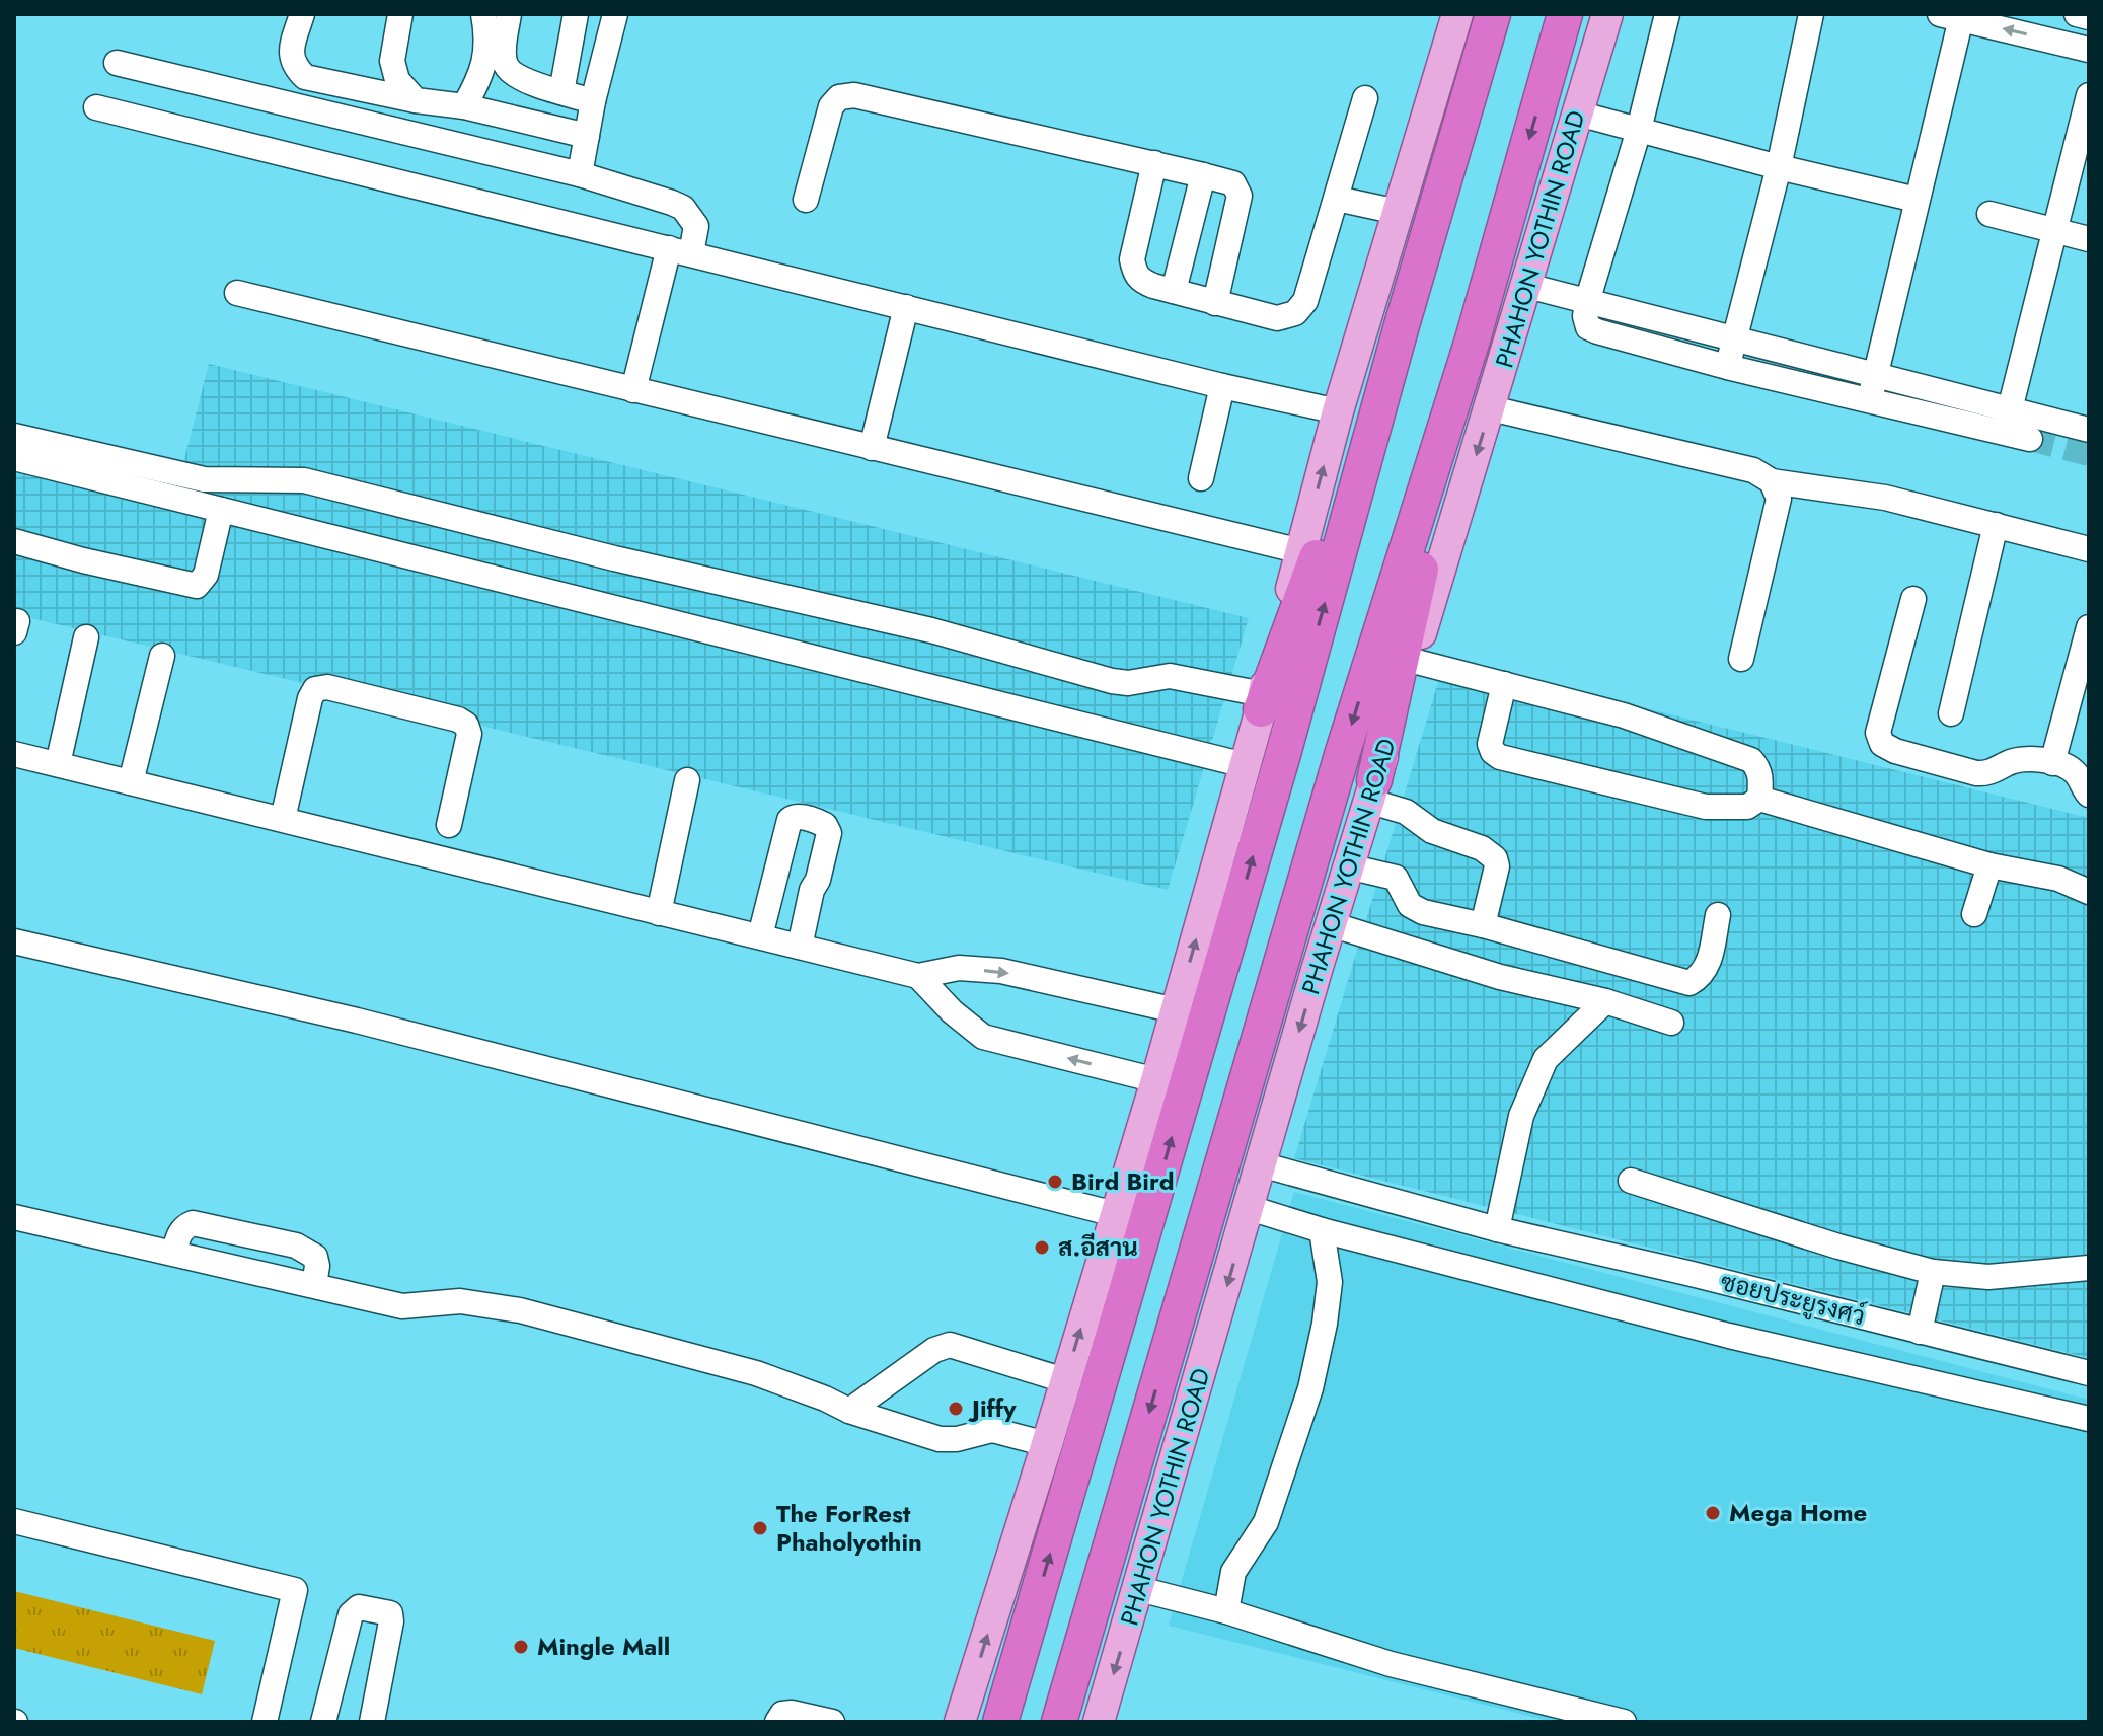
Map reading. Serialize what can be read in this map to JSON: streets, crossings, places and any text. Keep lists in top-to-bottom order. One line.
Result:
{"streets":{"highway":["PHAHON YOTHIN ROAD"],"street":["ซอยประยูรงศว์"]},"crossings":[["PHAHON YOTHIN ROAD","ซอยประยูรงศว์"]],"places":["Bird Bird","ส.อีสาน","Jiffy","Mega Home","The ForRest Phaholyothin","Mingle Mall"]}
